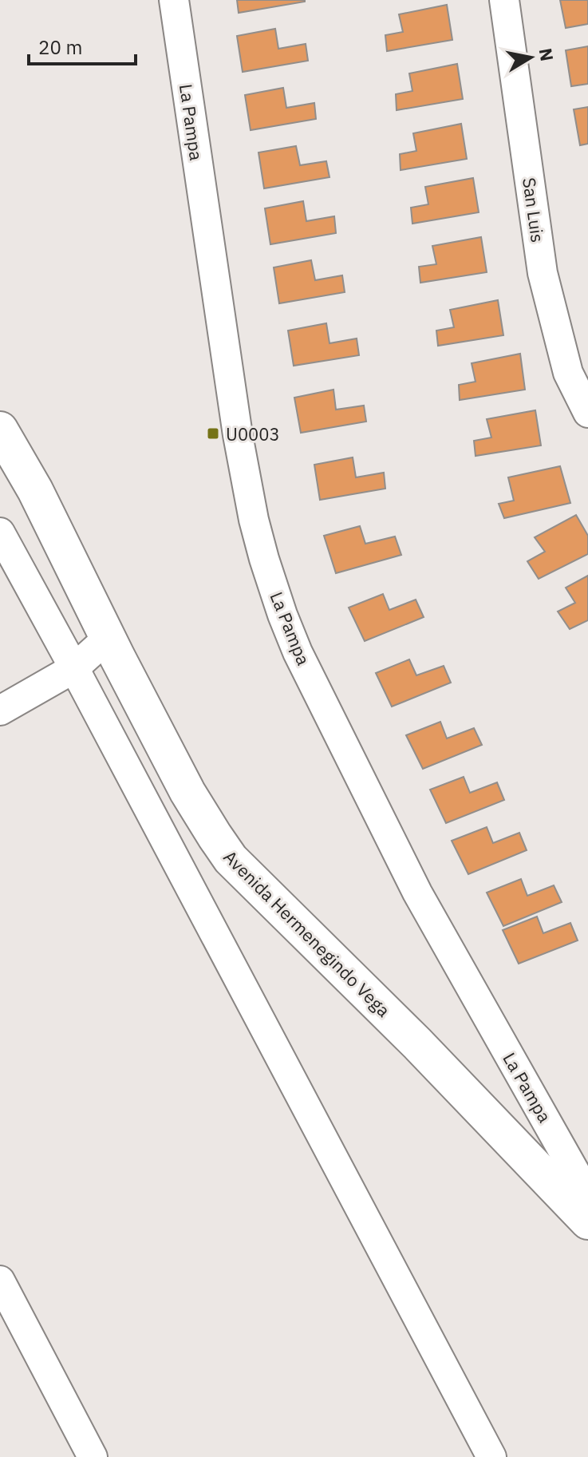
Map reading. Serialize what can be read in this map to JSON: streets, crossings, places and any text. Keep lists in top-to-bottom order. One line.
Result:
{"streets":{"street":["La Pampa","San Luis","Avenida Hermenegindo Vega"]},"places":{"transit":["U0003"]},"scale_bar":"20 m","north":"right"}
